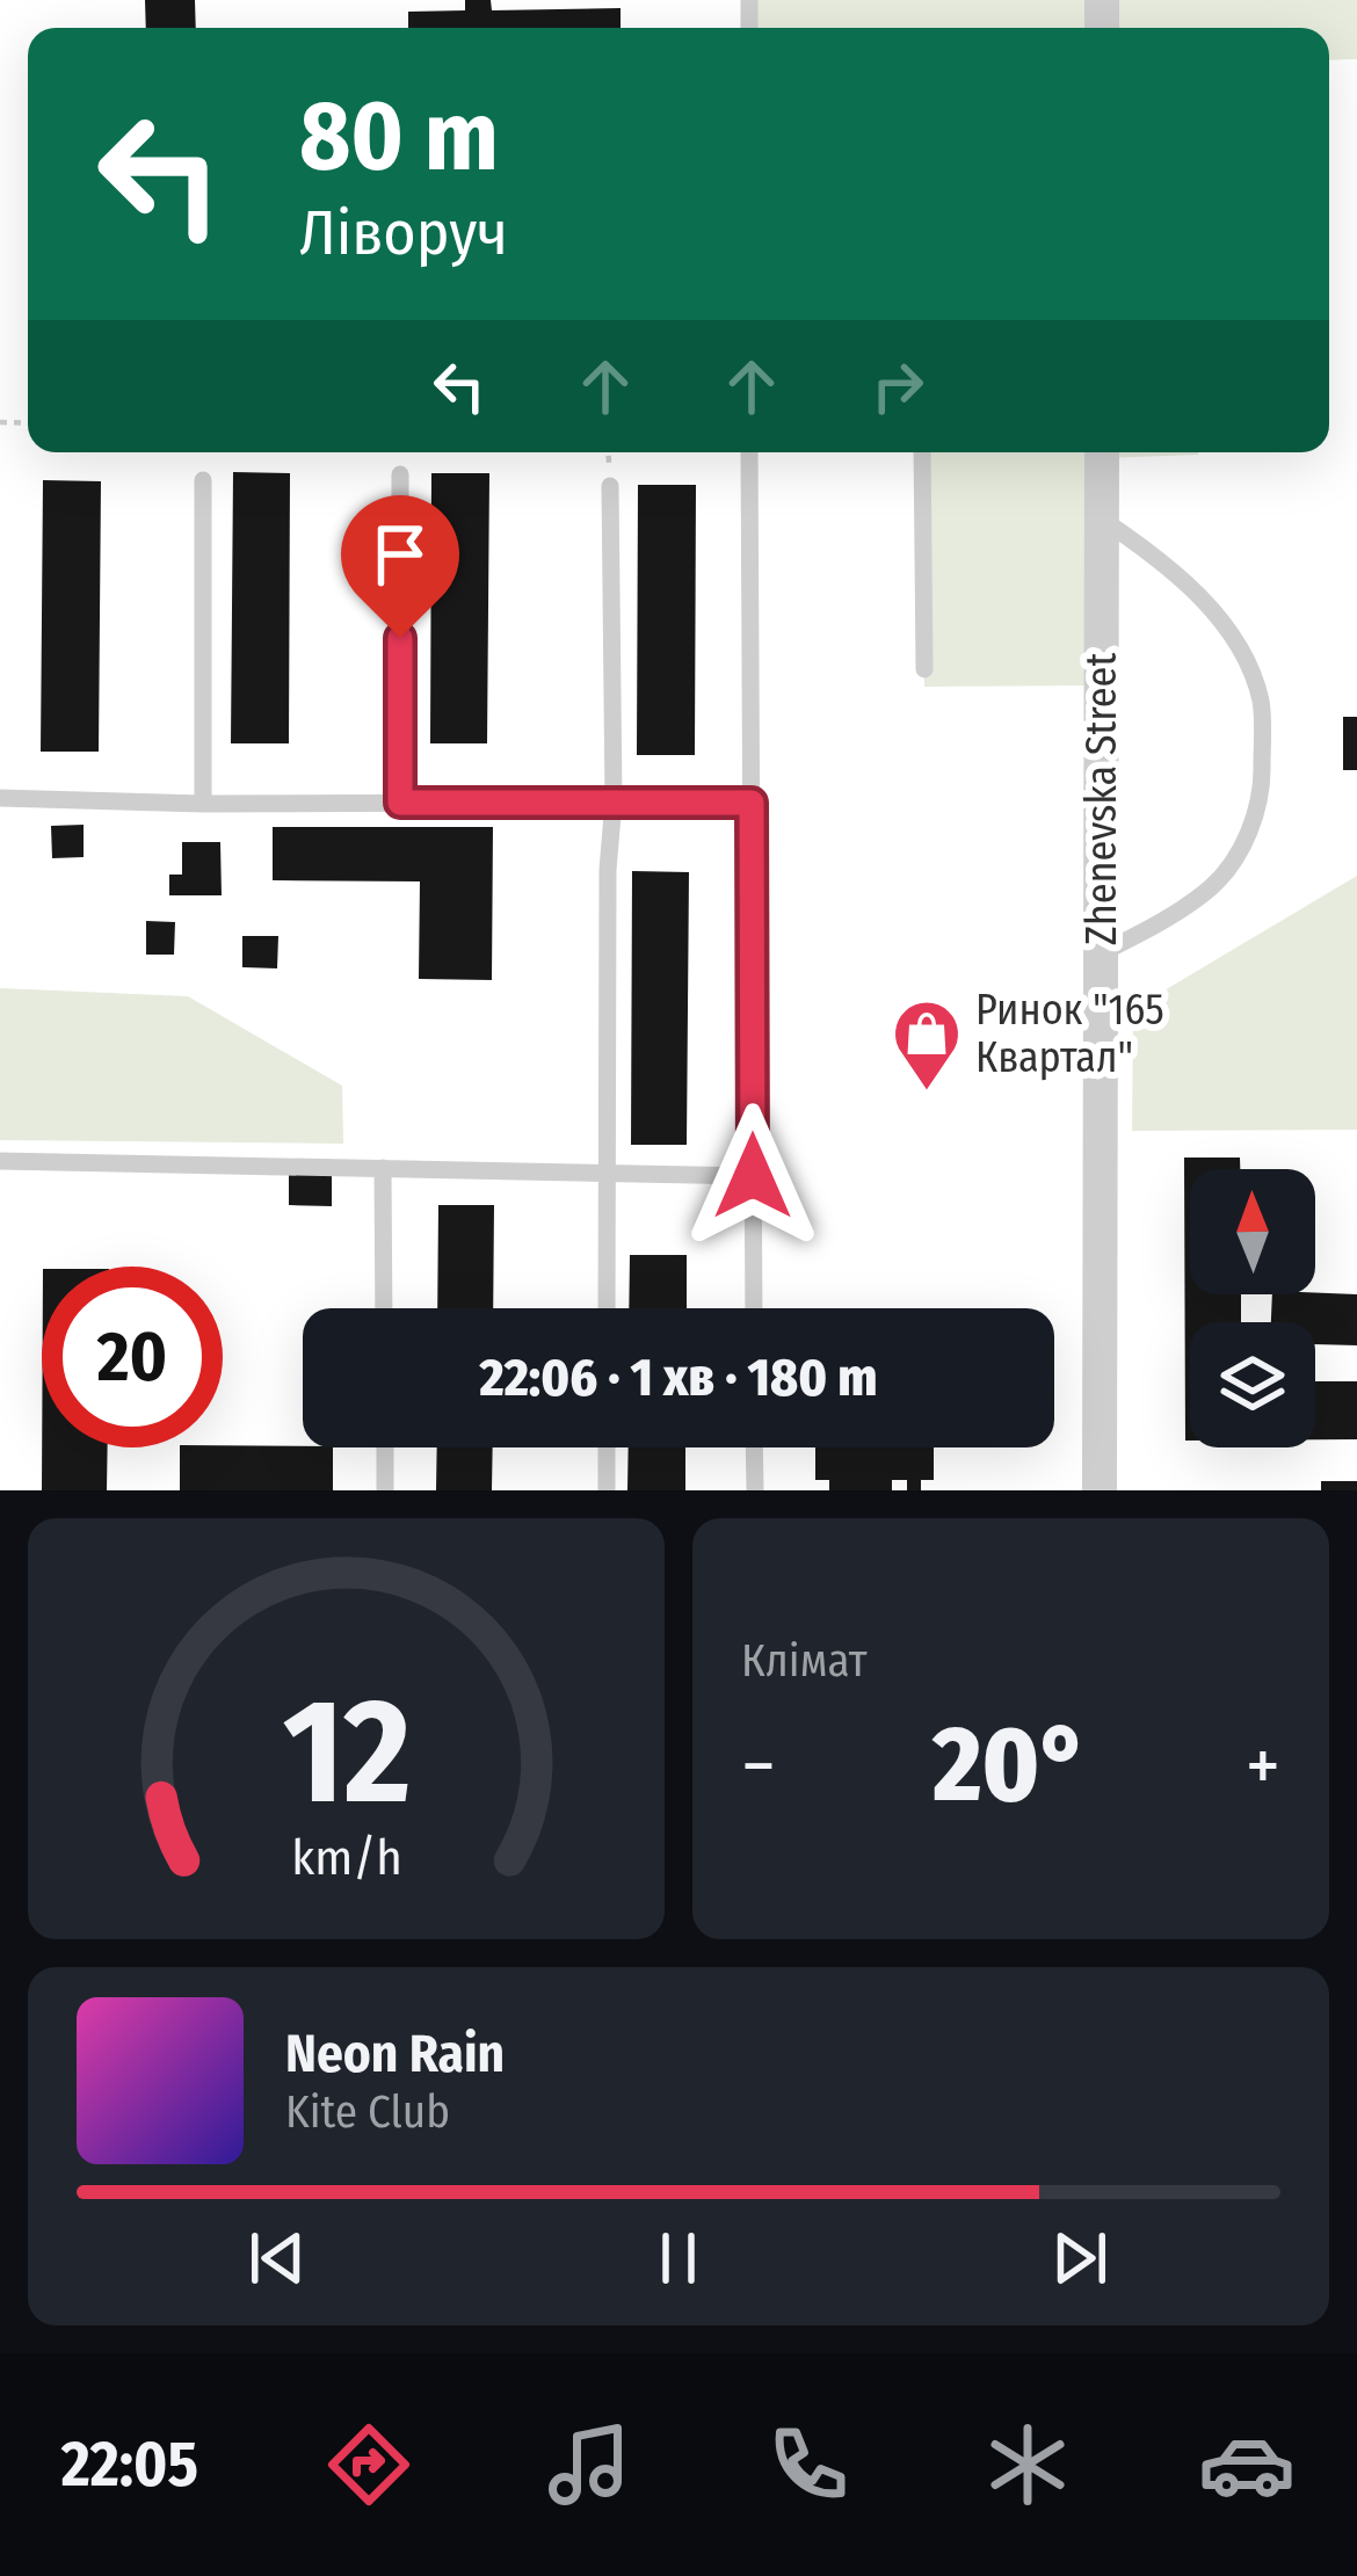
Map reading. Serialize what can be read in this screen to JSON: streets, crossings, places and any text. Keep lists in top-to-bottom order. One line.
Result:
{"streets":{"street":["Zhenevska Street"]},"places":{"shop":["Ринок \"165 Квартал\""]},"north":"top","page":{"turn":["80 m","Ліворуч"],"limit":"20","trip":"22:06 · 1 хв · 180 m","tile":"Клімат","heat":["−","20°","+"],"song":["Neon Rain","Kite Club"],"tabs":"22:05","gauge":["12","km/h"]}}
